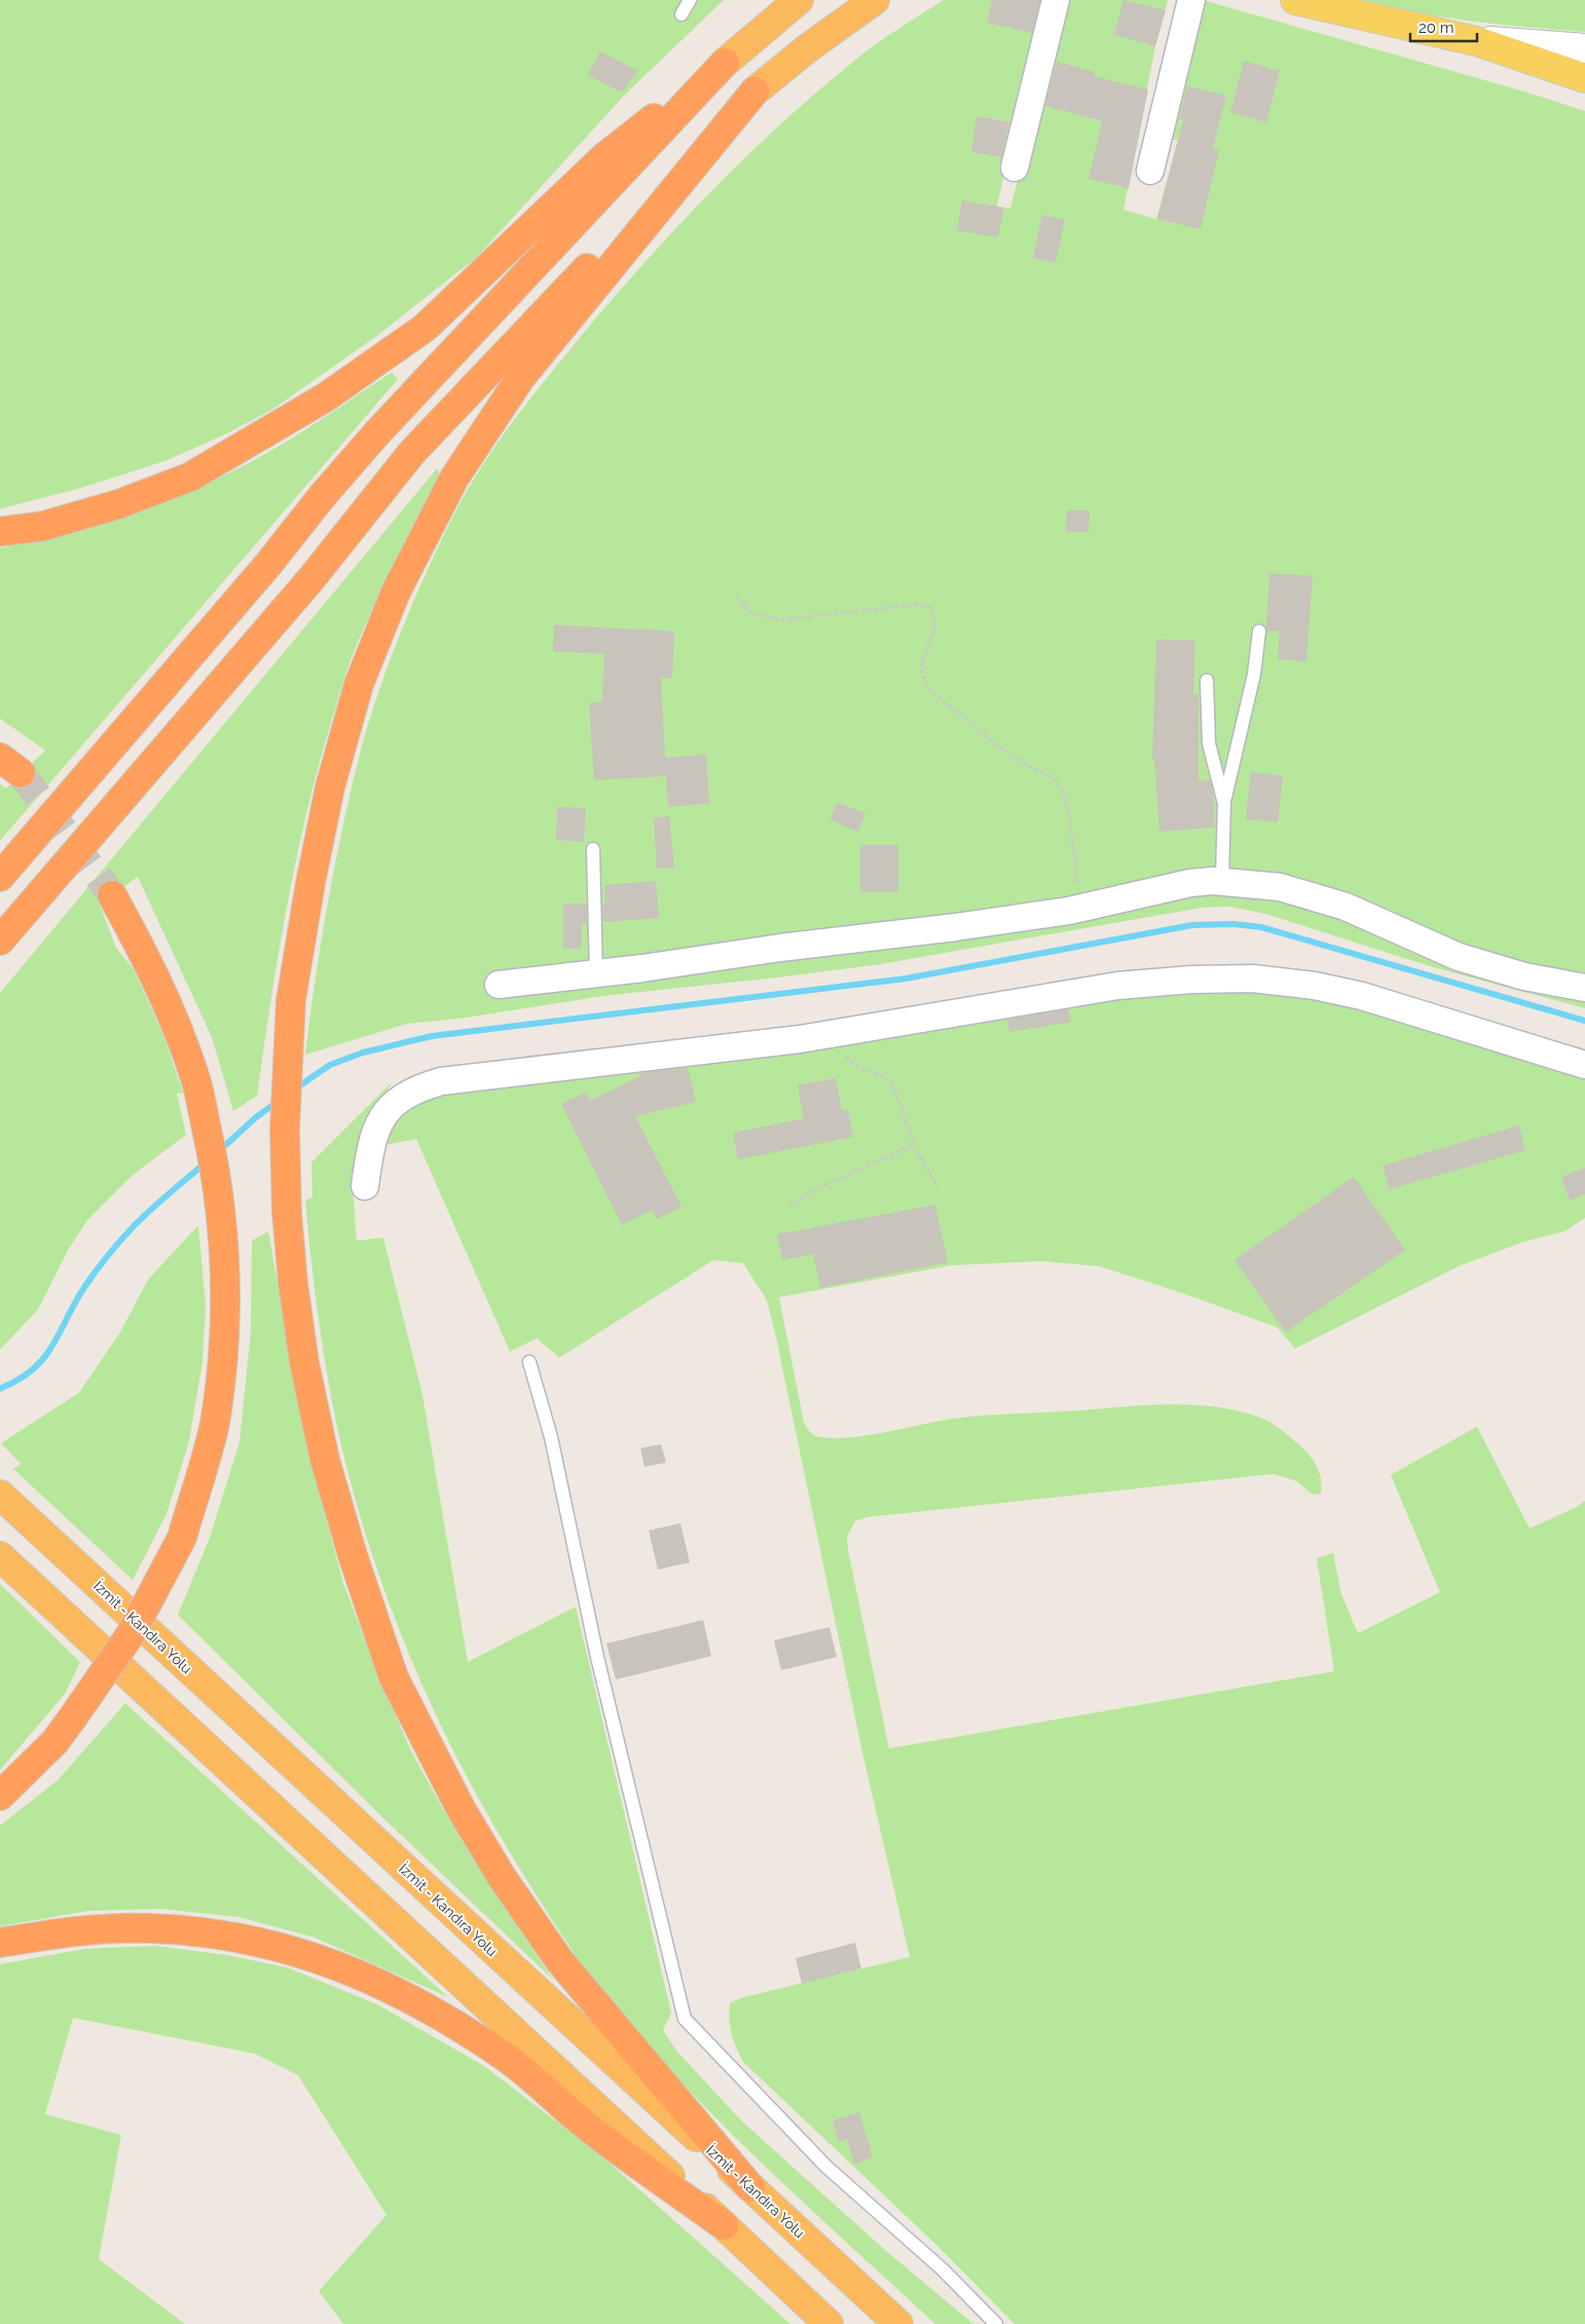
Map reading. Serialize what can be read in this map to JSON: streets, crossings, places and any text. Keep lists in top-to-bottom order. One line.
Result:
{"streets":{"highway":["İzmit - Kandıra Yolu"]},"scale_bar":"20 m"}
